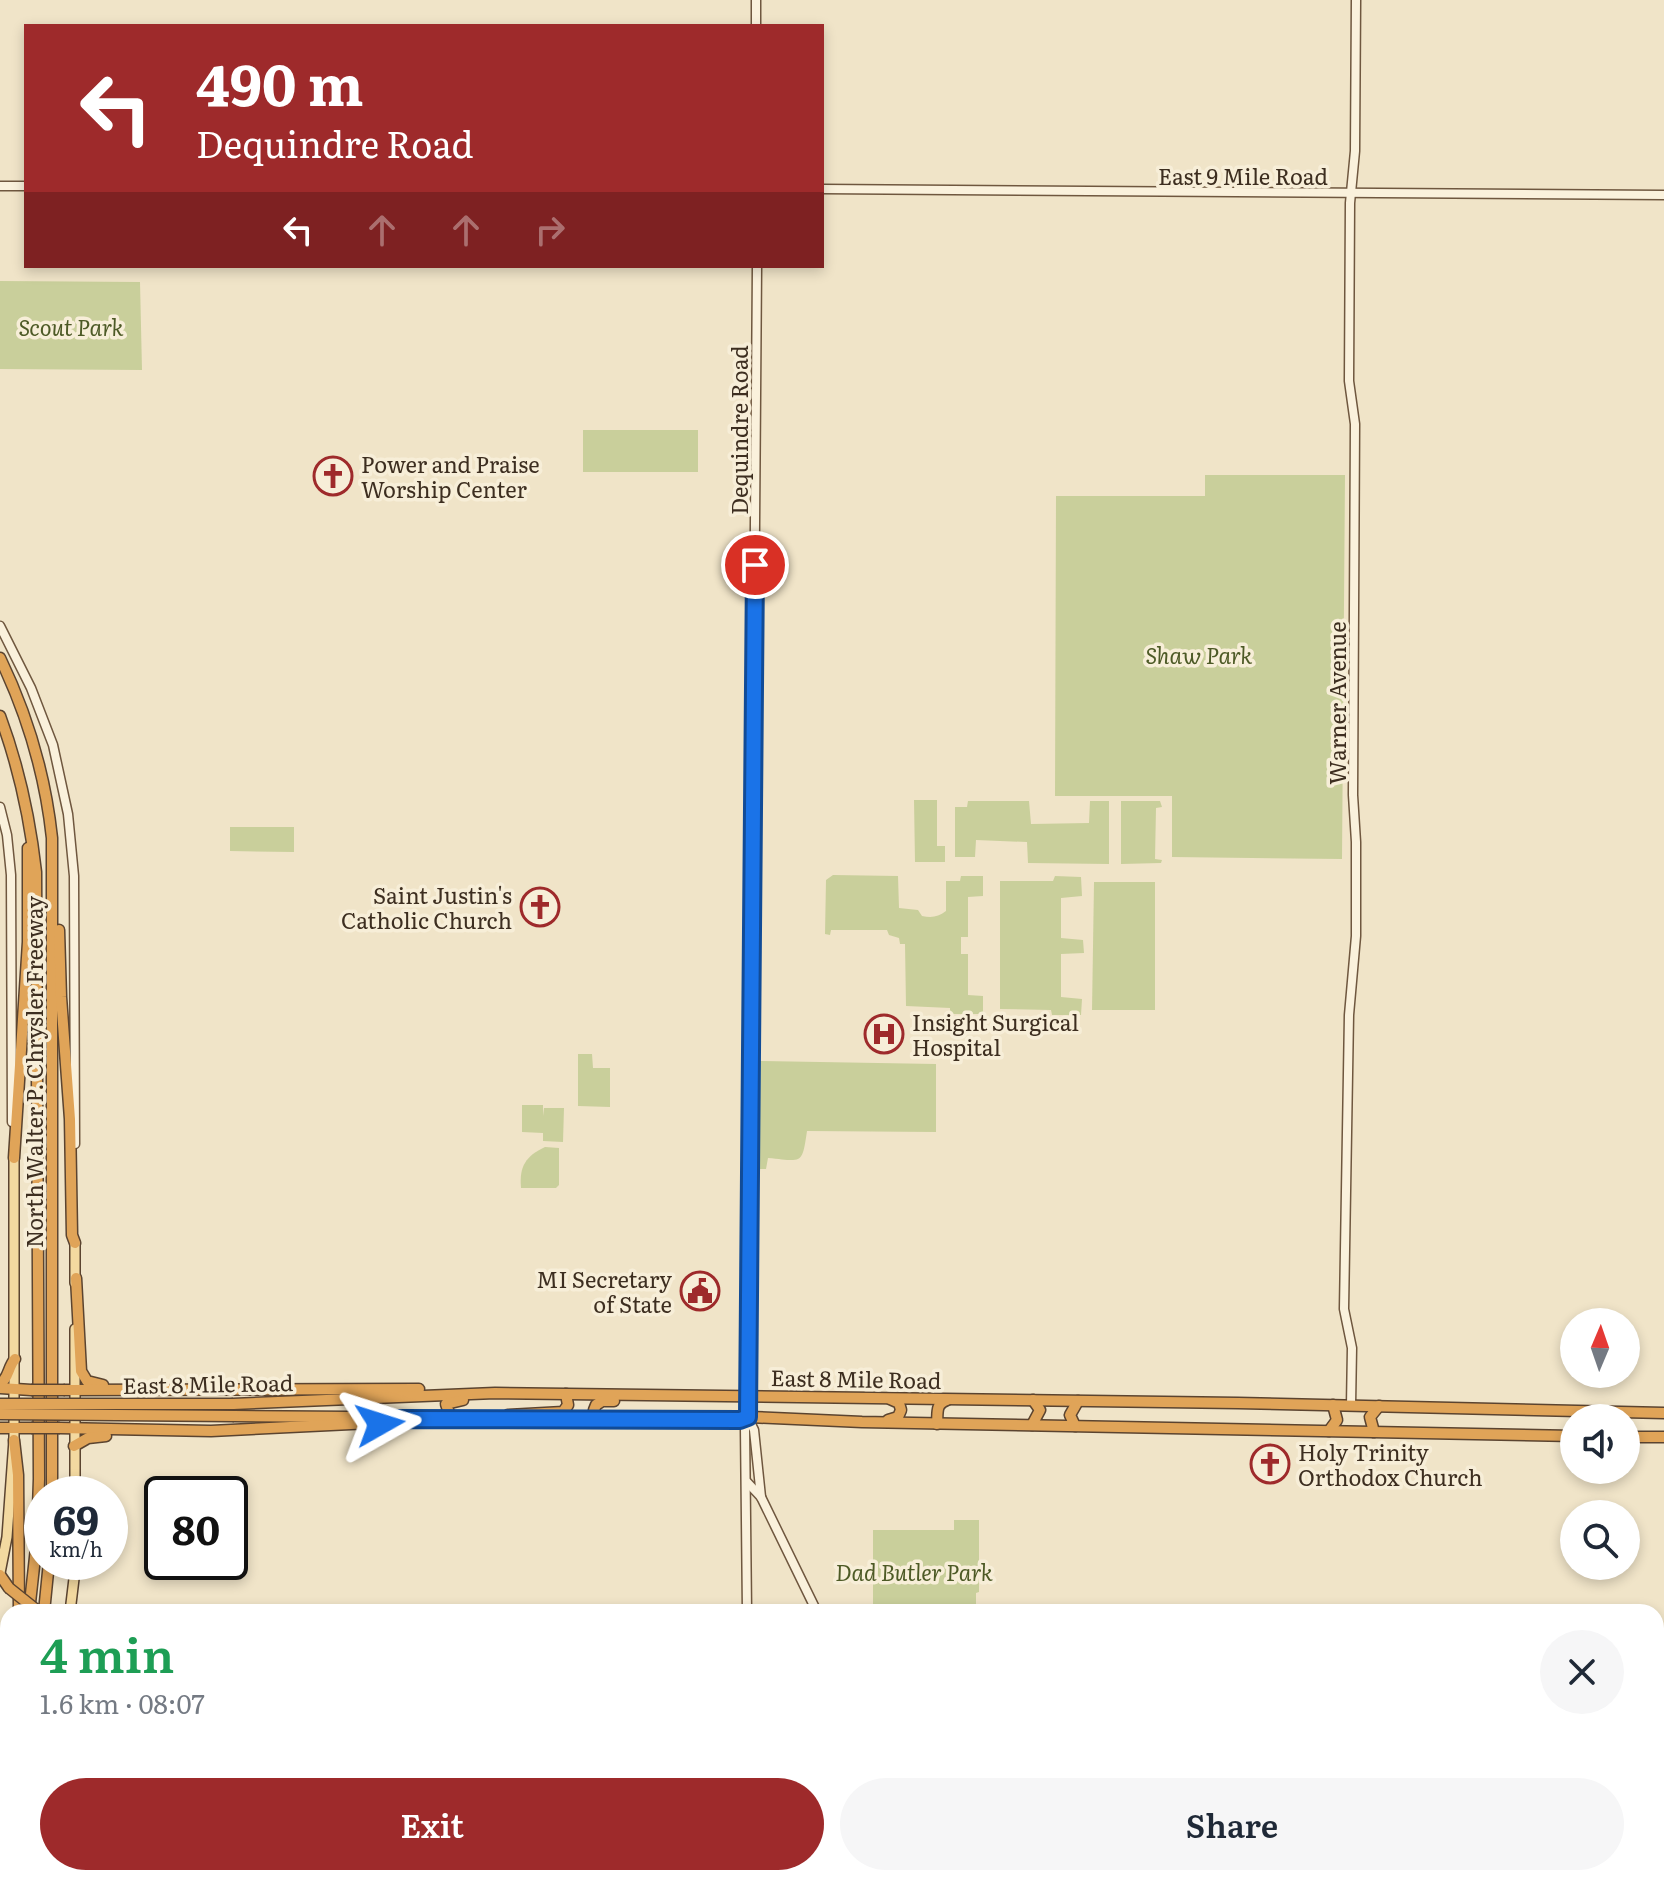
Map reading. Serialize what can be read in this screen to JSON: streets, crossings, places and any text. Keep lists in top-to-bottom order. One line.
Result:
{"streets":{"highway":["North Walter P. Chrysler Freeway","East 8 Mile Road"],"main road":["East 9 Mile Road","Dequindre Road","Warner Avenue"]},"crossings":[["East 9 Mile Road","Warner Avenue"],["Dequindre Road","East 8 Mile Road"],["Warner Avenue","East 8 Mile Road"]],"parks":["Scout Park","Shaw Park","Dad Butler Park"],"places":{"church":["Power and Praise Worship Center","Saint Justin's Catholic Church","Holy Trinity Orthodox Church"],"hospital":["Insight Surgical Hospital"],"public building":["MI Secretary of State"]},"north":"top","page":{"turn":["490 m","Dequindre Road"],"speed":"69 km/h","limit":"80","heading":["4 min","1.6 km · 08:07"],"buttons":["Exit","Share"]}}
